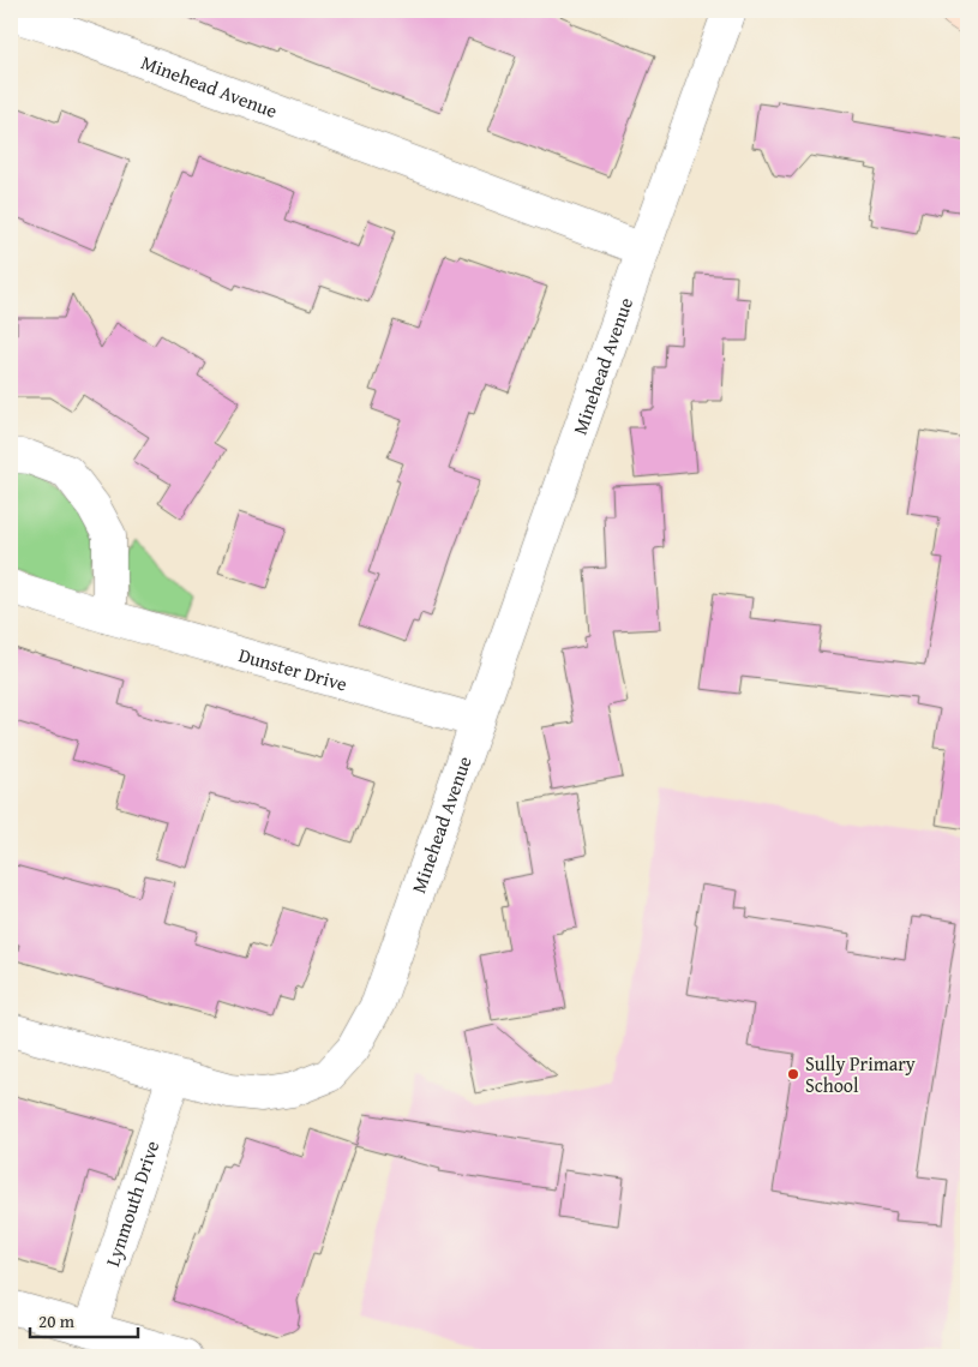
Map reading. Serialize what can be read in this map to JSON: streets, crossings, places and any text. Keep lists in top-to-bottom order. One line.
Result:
{"streets":{"street":["Minehead Avenue","Dunster Drive","Lynmouth Drive"]},"crossings":[["Minehead Avenue","Dunster Drive"],["Minehead Avenue","Lynmouth Drive"]],"places":["Sully Primary School"],"scale_bar":"20 m"}
